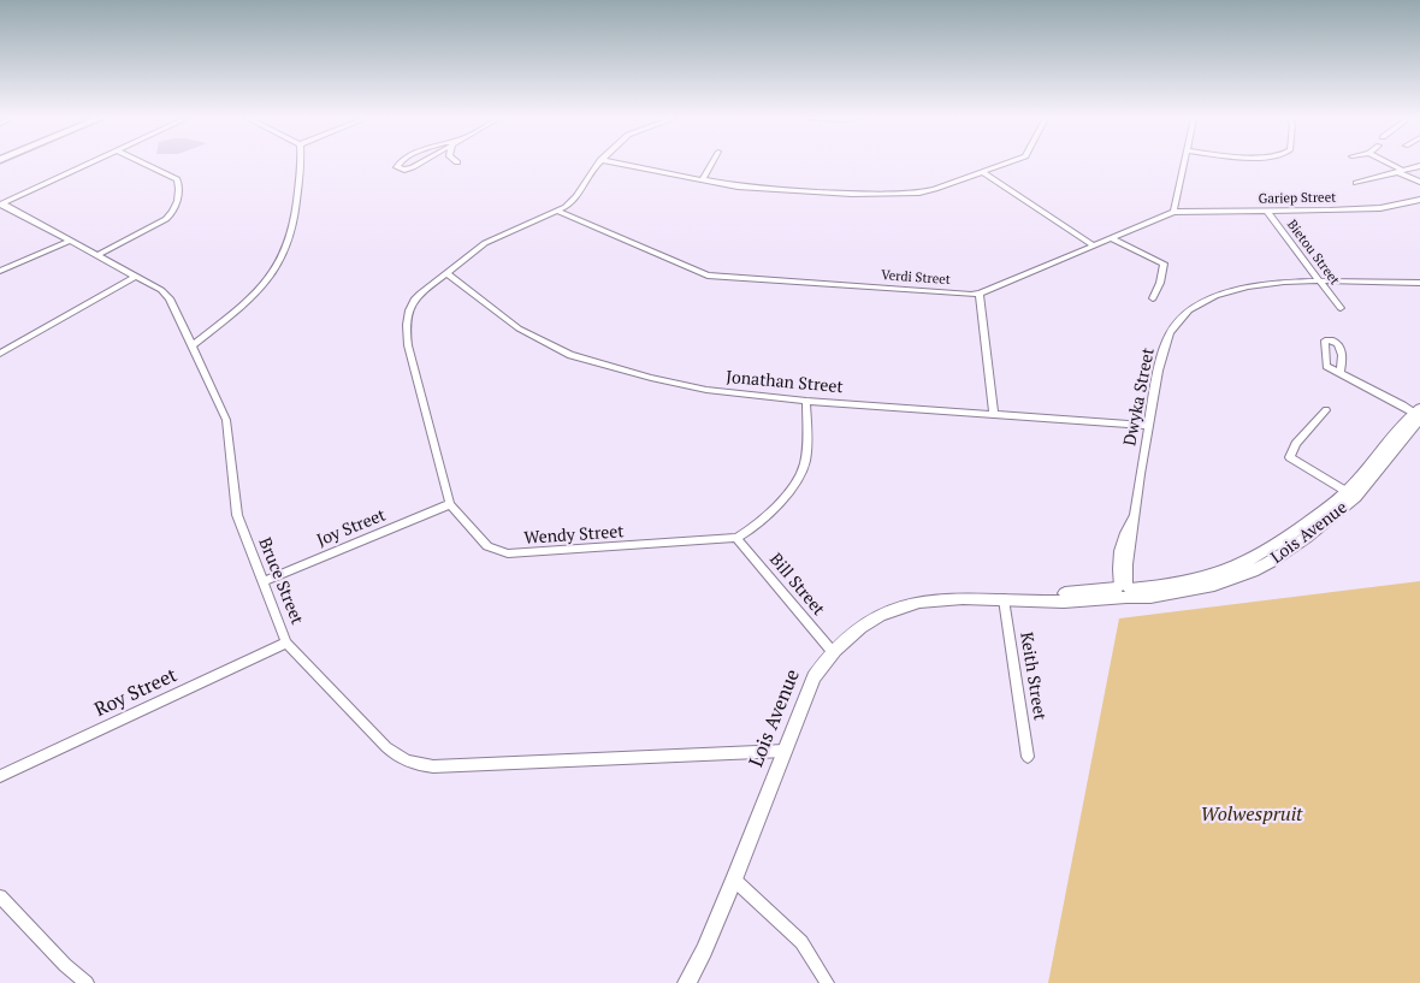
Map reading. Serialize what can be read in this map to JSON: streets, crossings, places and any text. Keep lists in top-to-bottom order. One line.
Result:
{"streets":{"street":["Gariep Street","Bietou Street","Verdi Street","Jonathan Street","Dwyka Street","Joy Street","Lois Avenue","Wendy Street","Bruce Street","Bill Street","Keith Street","Roy Street"]},"crossings":[["Gariep Street","Bietou Street"],["Gariep Street","Verdi Street"],["Bietou Street","Dwyka Street"],["Verdi Street","Wendy Street"],["Jonathan Street","Dwyka Street"],["Jonathan Street","Wendy Street"],["Dwyka Street","Lois Avenue"],["Joy Street","Wendy Street"],["Joy Street","Bruce Street"],["Lois Avenue","Bruce Street"],["Lois Avenue","Bill Street"],["Lois Avenue","Keith Street"],["Wendy Street","Bill Street"],["Bruce Street","Roy Street"]],"parks":["Wolwespruit"]}
